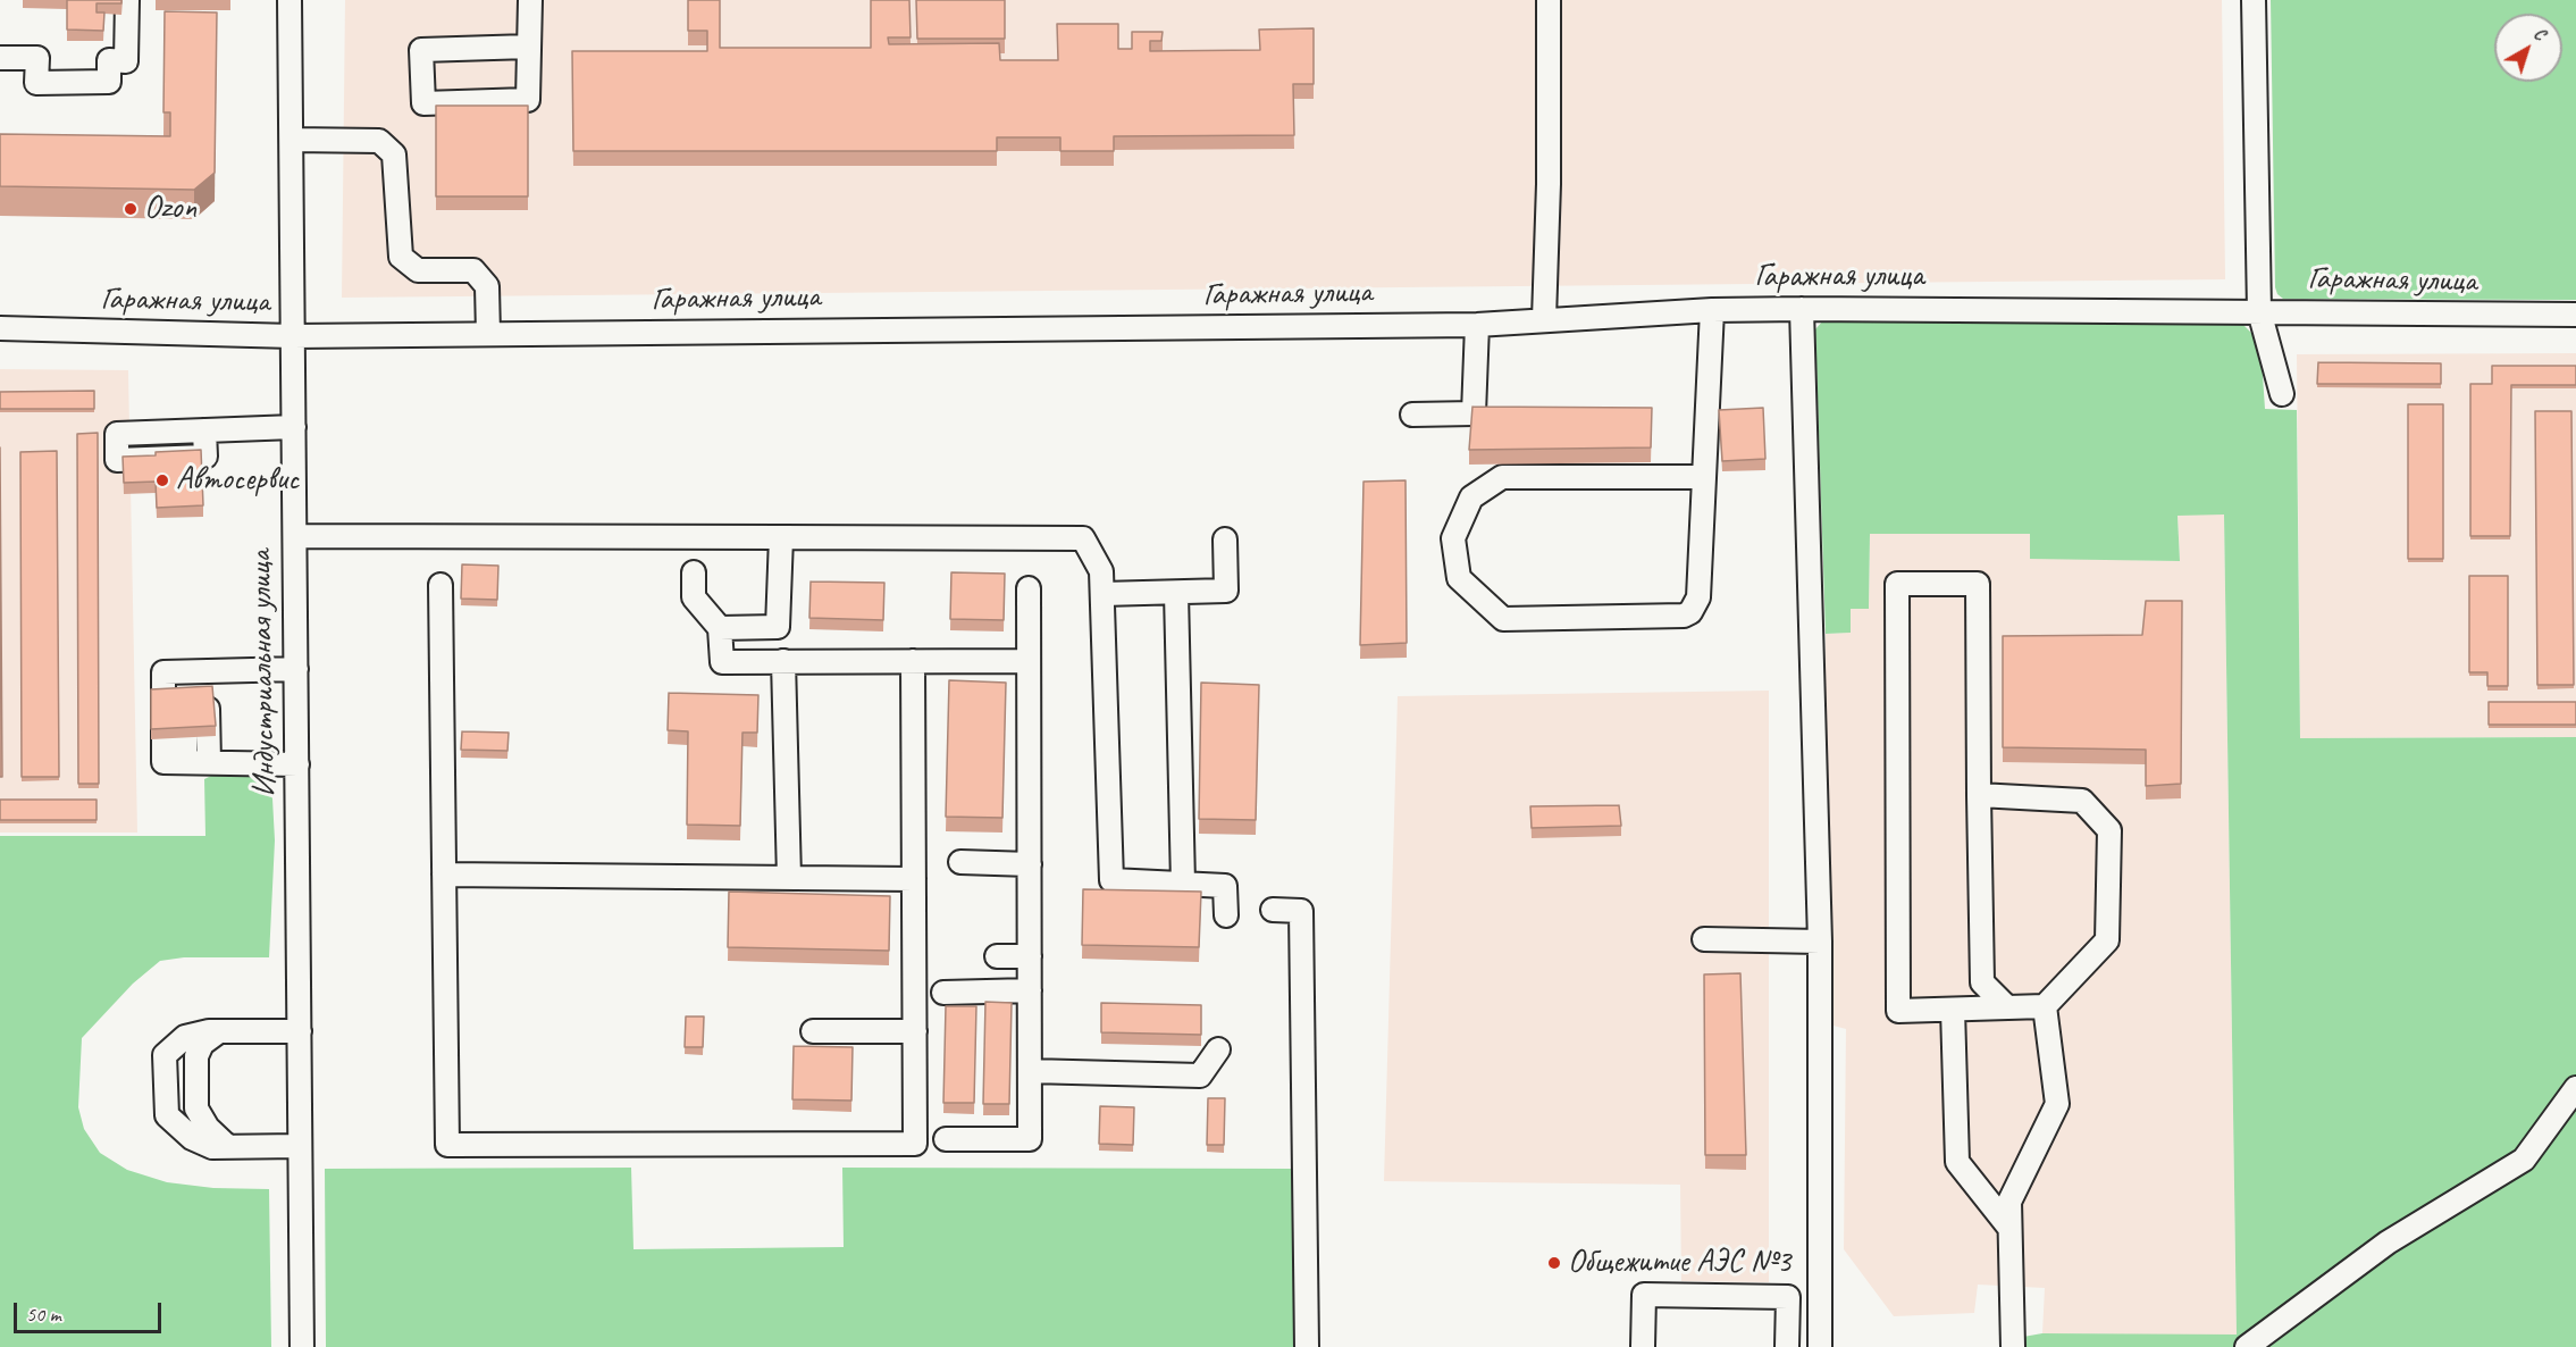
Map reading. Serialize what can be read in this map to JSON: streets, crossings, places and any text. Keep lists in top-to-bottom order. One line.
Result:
{"streets":{"street":["Гаражная улица","Индустриальная улица"]},"crossings":[["Гаражная улица","Индустриальная улица"]],"places":["Ozon","Автосервис","Общежитие АЭС №3"],"scale_bar":"50 m","north":"top right"}
